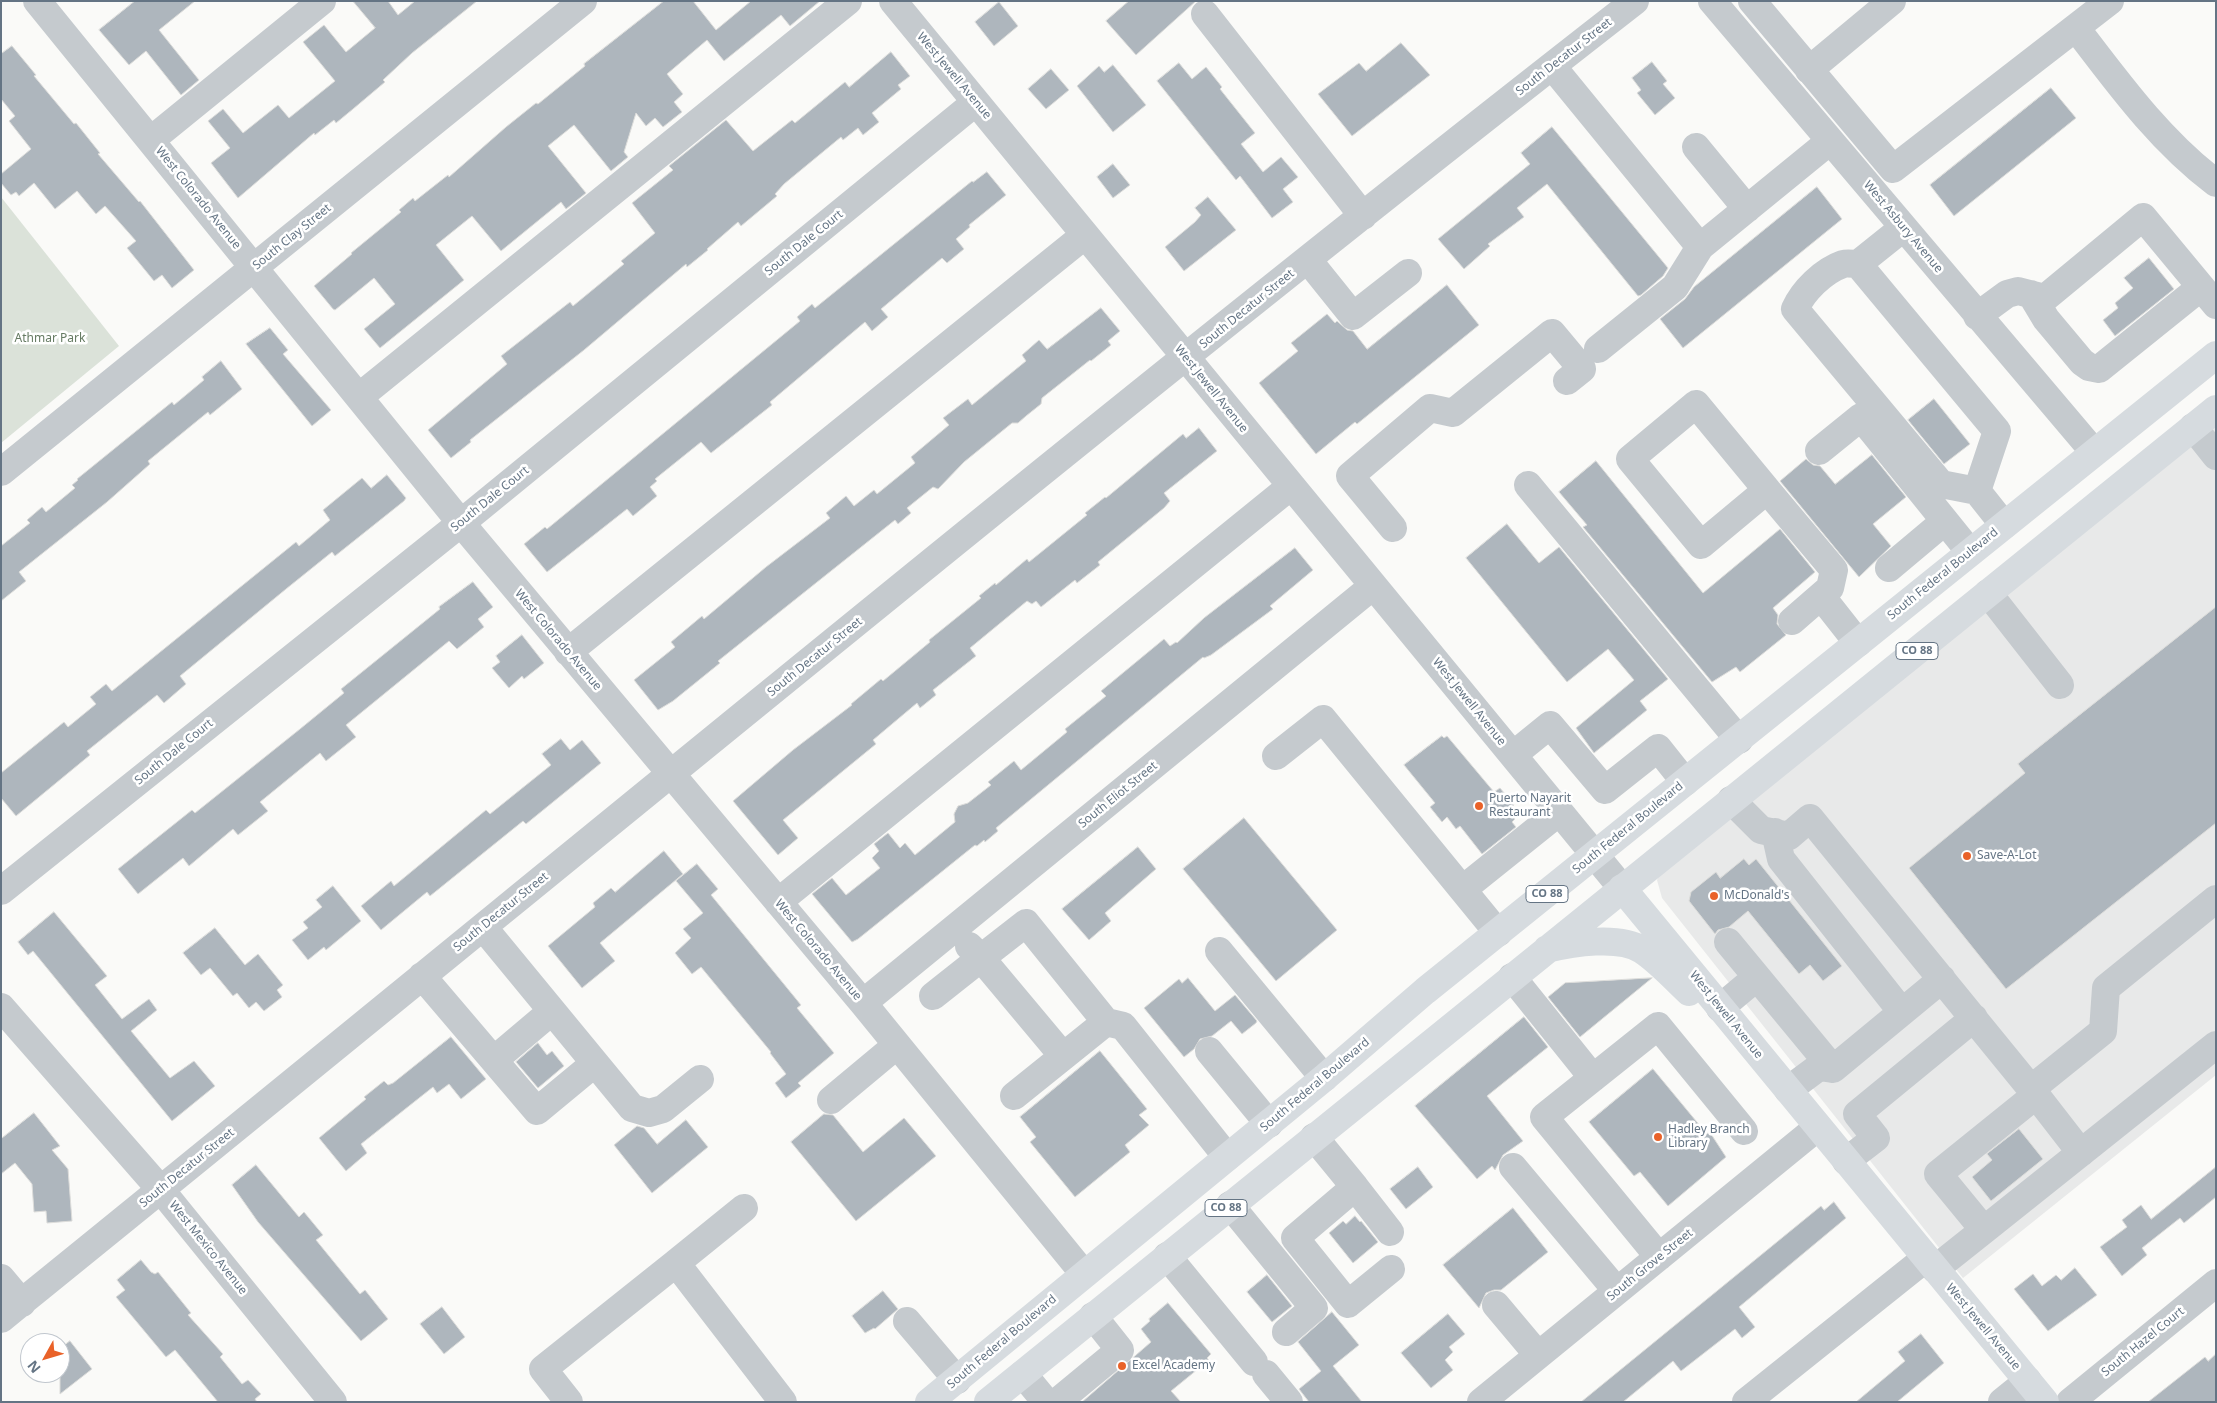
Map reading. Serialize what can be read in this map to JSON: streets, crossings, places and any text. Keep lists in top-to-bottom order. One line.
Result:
{"streets":{"main road":["West Jewell Avenue","South Federal Boulevard","CO 88"],"street":["South Decatur Street","West Colorado Avenue","West Asbury Avenue","South Clay Street","South Dale Court","South Eliot Street","West Mexico Avenue","South Grove Street","South Hazel Court"]},"crossings":[["South Decatur Street","West Jewell Avenue"],["South Decatur Street","West Colorado Avenue"],["South Decatur Street","West Mexico Avenue"],["West Jewell Avenue","South Dale Court"],["West Jewell Avenue","South Federal Boulevard"],["West Jewell Avenue","CO 88"],["West Jewell Avenue","South Eliot Street"],["West Jewell Avenue","South Grove Street"],["West Colorado Avenue","South Clay Street"],["West Colorado Avenue","South Dale Court"],["West Colorado Avenue","South Federal Boulevard"],["West Colorado Avenue","South Eliot Street"],["West Asbury Avenue","South Federal Boulevard"]],"parks":["Athmar Park"],"places":["Puerto Nayarit Restaurant","Save-A-Lot","McDonald's","Hadley Branch Library","Excel Academy"],"north":"bottom left"}
